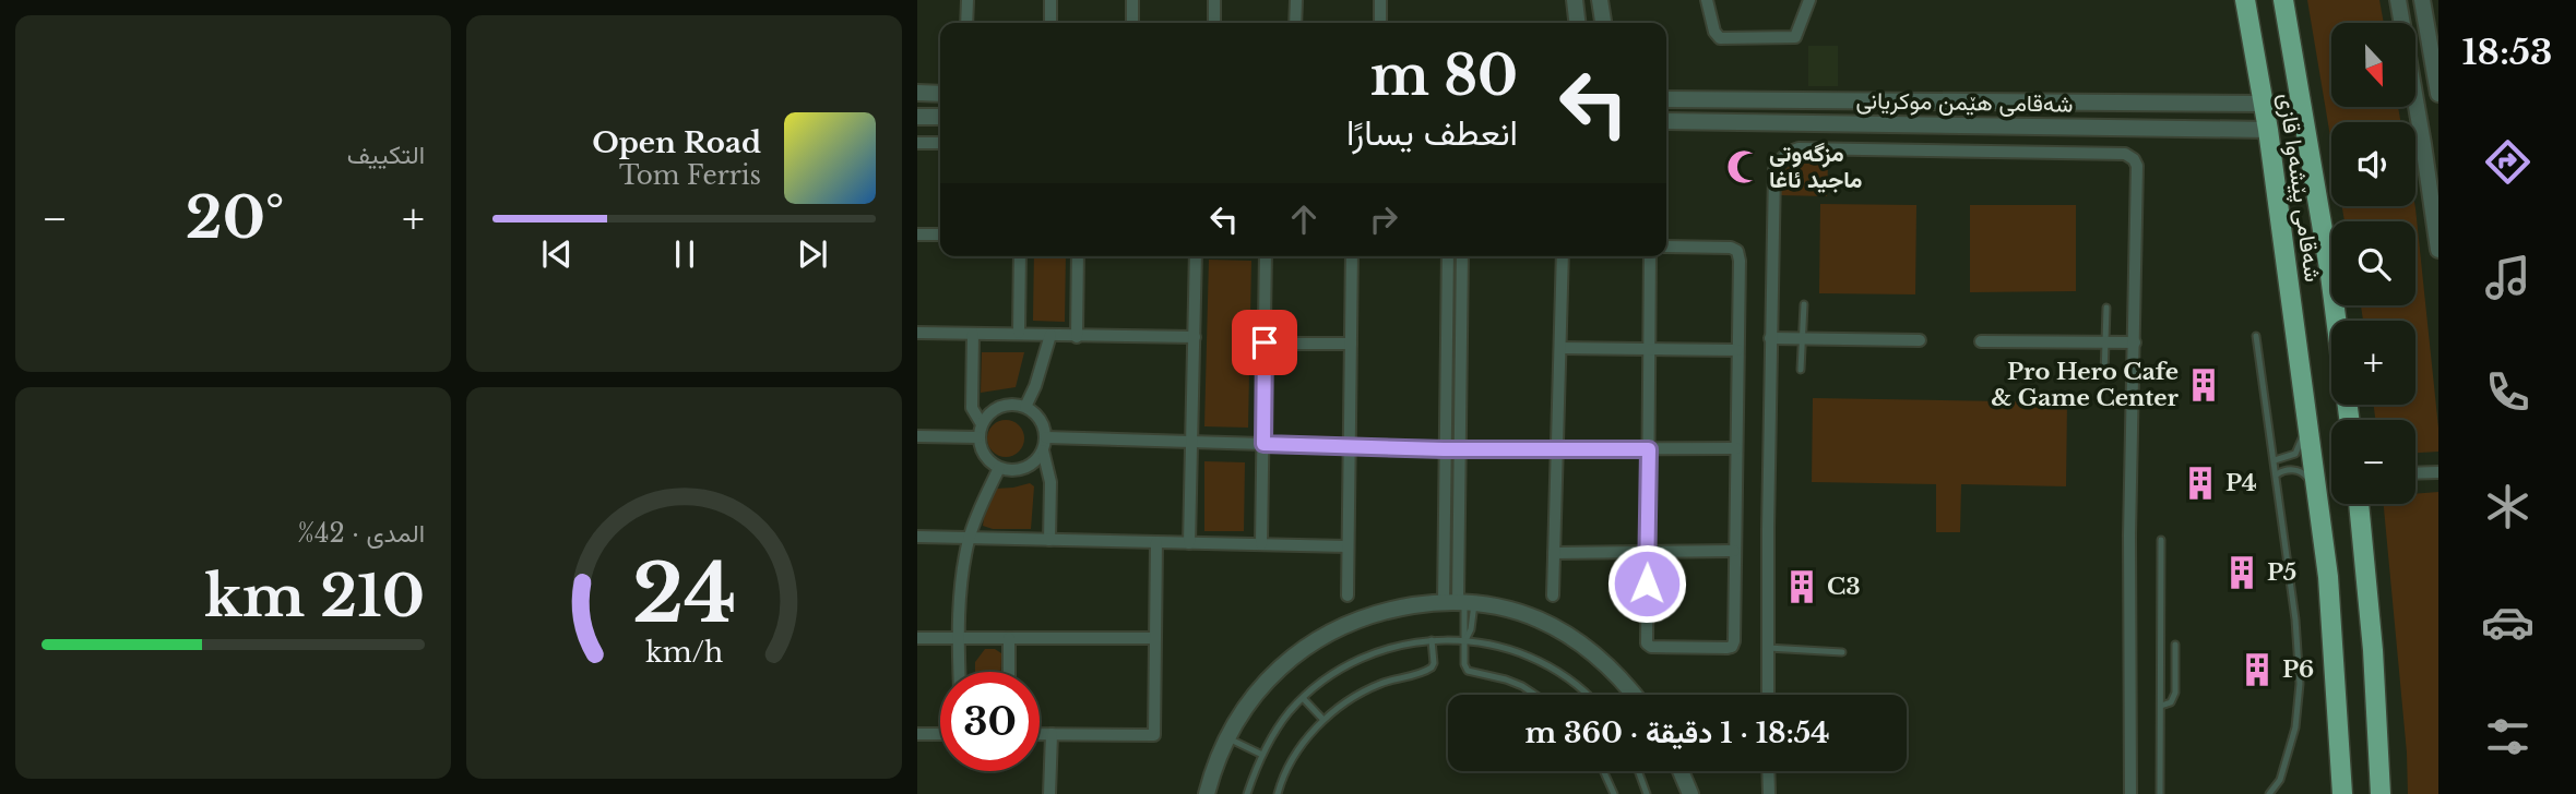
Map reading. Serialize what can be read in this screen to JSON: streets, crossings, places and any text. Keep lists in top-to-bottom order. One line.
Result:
{"streets":{"highway":["شەقامی پێشەوا قازی"],"street":["شەقامی هێمن موکریانی"]},"crossings":[["شەقامی هێمن موکریانی","شەقامی پێشەوا قازی"]],"places":{"mosque":["مزگەوتی ماجید ئاغا"],"building":["Pro Hero Cafe & Game Center","P4","P5","C3","P6"]},"north":"bottom","page":{"tabs":"18:53","tile":["التكييف",["المدى · 42%","210 km"]],"map_buttons":["+","−"],"turn":["80 m","انعطف يسارًا"],"song":["Open Road","Tom Ferris"],"heat":["−","20°","+"],"limit":"30","trip":"18:54 · 1 دقيقة · 360 m","gauge":["24","km/h"]}}
